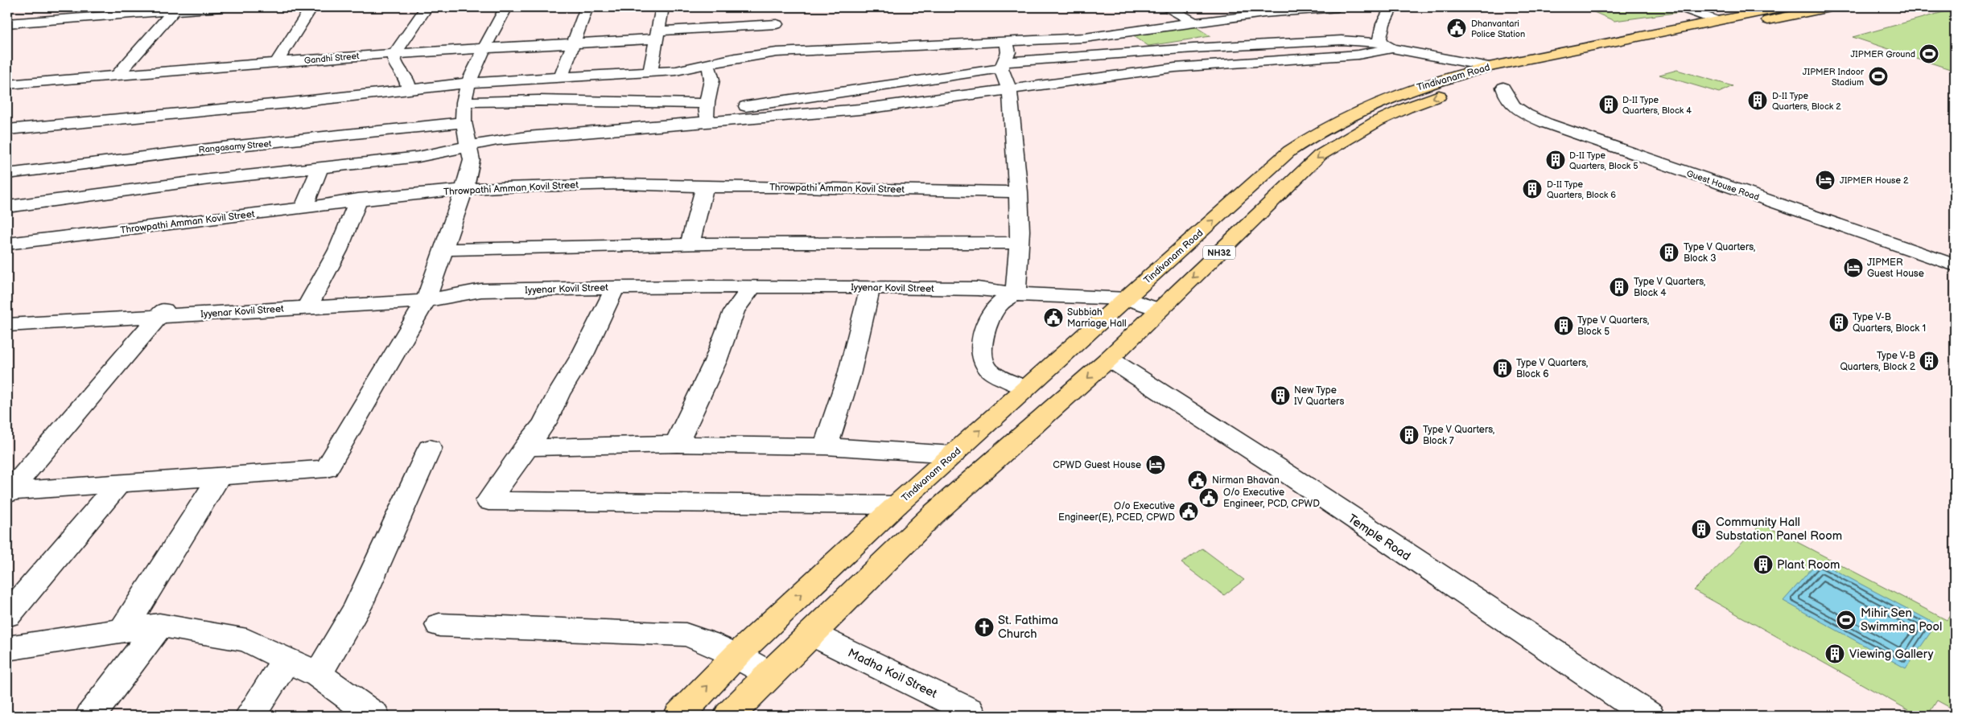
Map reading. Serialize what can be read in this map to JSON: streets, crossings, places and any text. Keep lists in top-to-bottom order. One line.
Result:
{"streets":{"highway":["Tindivanam Road","NH32"],"street":["Gandhi Street","Rangasamy Street","Guest House Road","Throwpathi Amman Kovil Street","Iyyenar Kovil Street","Temple Road","Madha Koil Street"]},"crossings":[["Tindivanam Road","NH32"],["Tindivanam Road","Iyyenar Kovil Street"],["NH32","Iyyenar Kovil Street"],["NH32","Temple Road"],["NH32","Madha Koil Street"]],"places":{"public building":["Dhanvantari Police Station","Subbiah Marriage Hall","Nirman Bhavan","O/o Executive Engineer, PCD, CPWD","O/o Executive Engineer(E), PCED, CPWD"],"sports":["JIPMER Ground","JIPMER Indoor Stadium","Mihir Sen Swimming Pool"],"building":["D-II Type Quarters, Block 2","D-II Type Quarters, Block 4","D-II Type Quarters, Block 5","D-II Type Quarters, Block 6","Type V Quarters, Block 3","Type V Quarters, Block 4","Type V-B Quarters, Block 1","Type V Quarters, Block 5","Type V-B Quarters, Block 2","Type V Quarters, Block 6","New Type IV Quarters","Type V Quarters, Block 7","Community Hall Substation Panel Room","Plant Room","Viewing Gallery"],"hotel":["JIPMER House 2","JIPMER Guest House","CPWD Guest House"],"church":["St. Fathima Church"]}}
